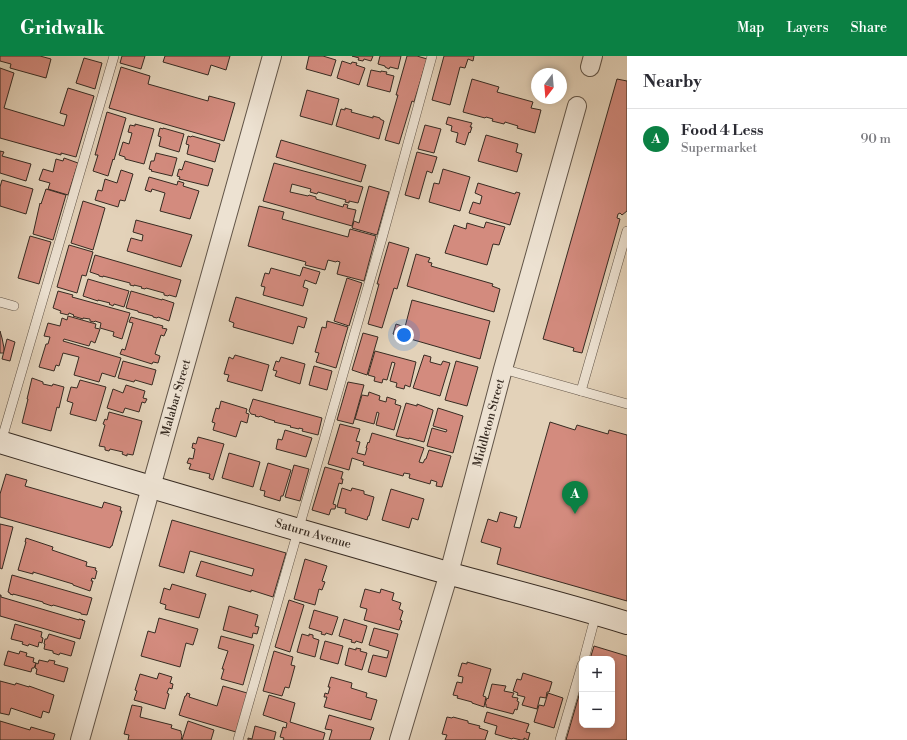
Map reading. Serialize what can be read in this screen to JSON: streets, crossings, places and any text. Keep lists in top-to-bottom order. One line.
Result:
{"streets":{"street":["Malabar Street","Middleton Street","Saturn Avenue"]},"crossings":[["Malabar Street","Saturn Avenue"],["Middleton Street","Saturn Avenue"]],"north":"bottom","page":{"header":"Gridwalk","nav":["Map","Layers","Share"],"heading":"Nearby","list":[{"mark":"A","name":"Food 4 Less","note":"Supermarket","value":"90 m"}],"pins":"A","map_buttons":["+","−"]}}
